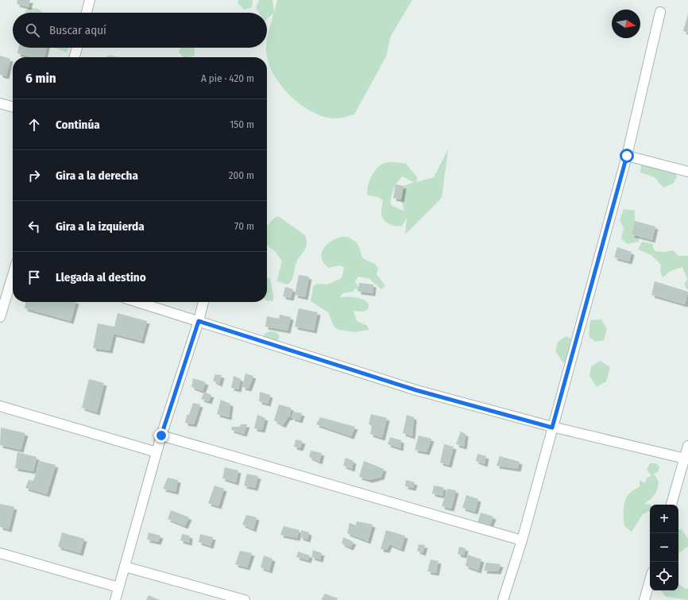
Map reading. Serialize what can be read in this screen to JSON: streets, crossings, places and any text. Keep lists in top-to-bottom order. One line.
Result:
{"north":"right","page":{"search":"Buscar aquí","heading":["6 min","A pie · 420 m"],"list":[["Continúa","150 m"],["Gira a la derecha","200 m"],["Gira a la izquierda","70 m"],"Llegada al destino"],"map_buttons":["+","−"]}}
